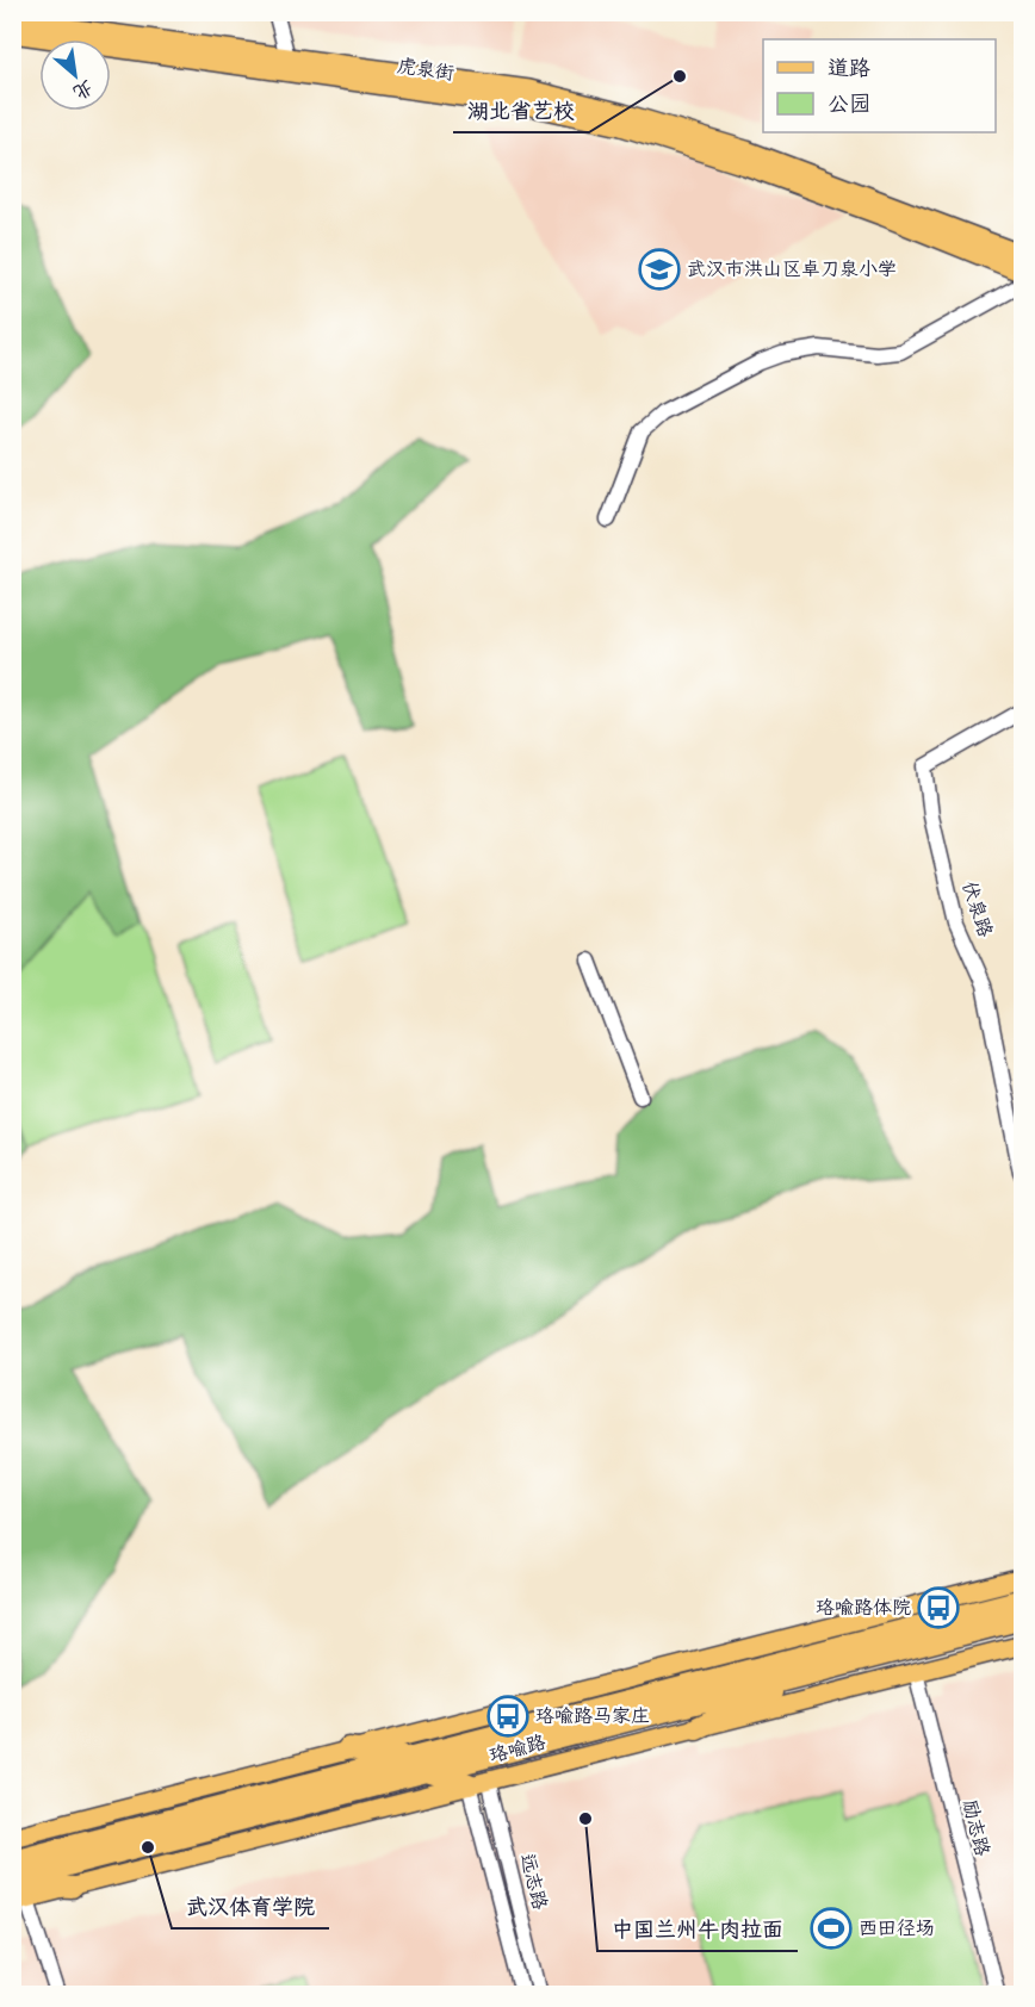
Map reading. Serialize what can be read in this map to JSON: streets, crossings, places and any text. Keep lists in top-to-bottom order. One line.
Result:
{"streets":{"highway":["珞喻路"],"main road":["虎泉街"],"street":["伏泉路","励志路","远志路"]},"places":{"other":["湖北省艺校","中国兰州牛肉拉面","武汉体育学院"],"school or university":["武汉市洪山区卓刀泉小学"],"bus stop":["珞喻路体院","珞喻路马家庄"],"sports":["西田径场"]},"legend":["道路","公园"],"north":"bottom right"}
